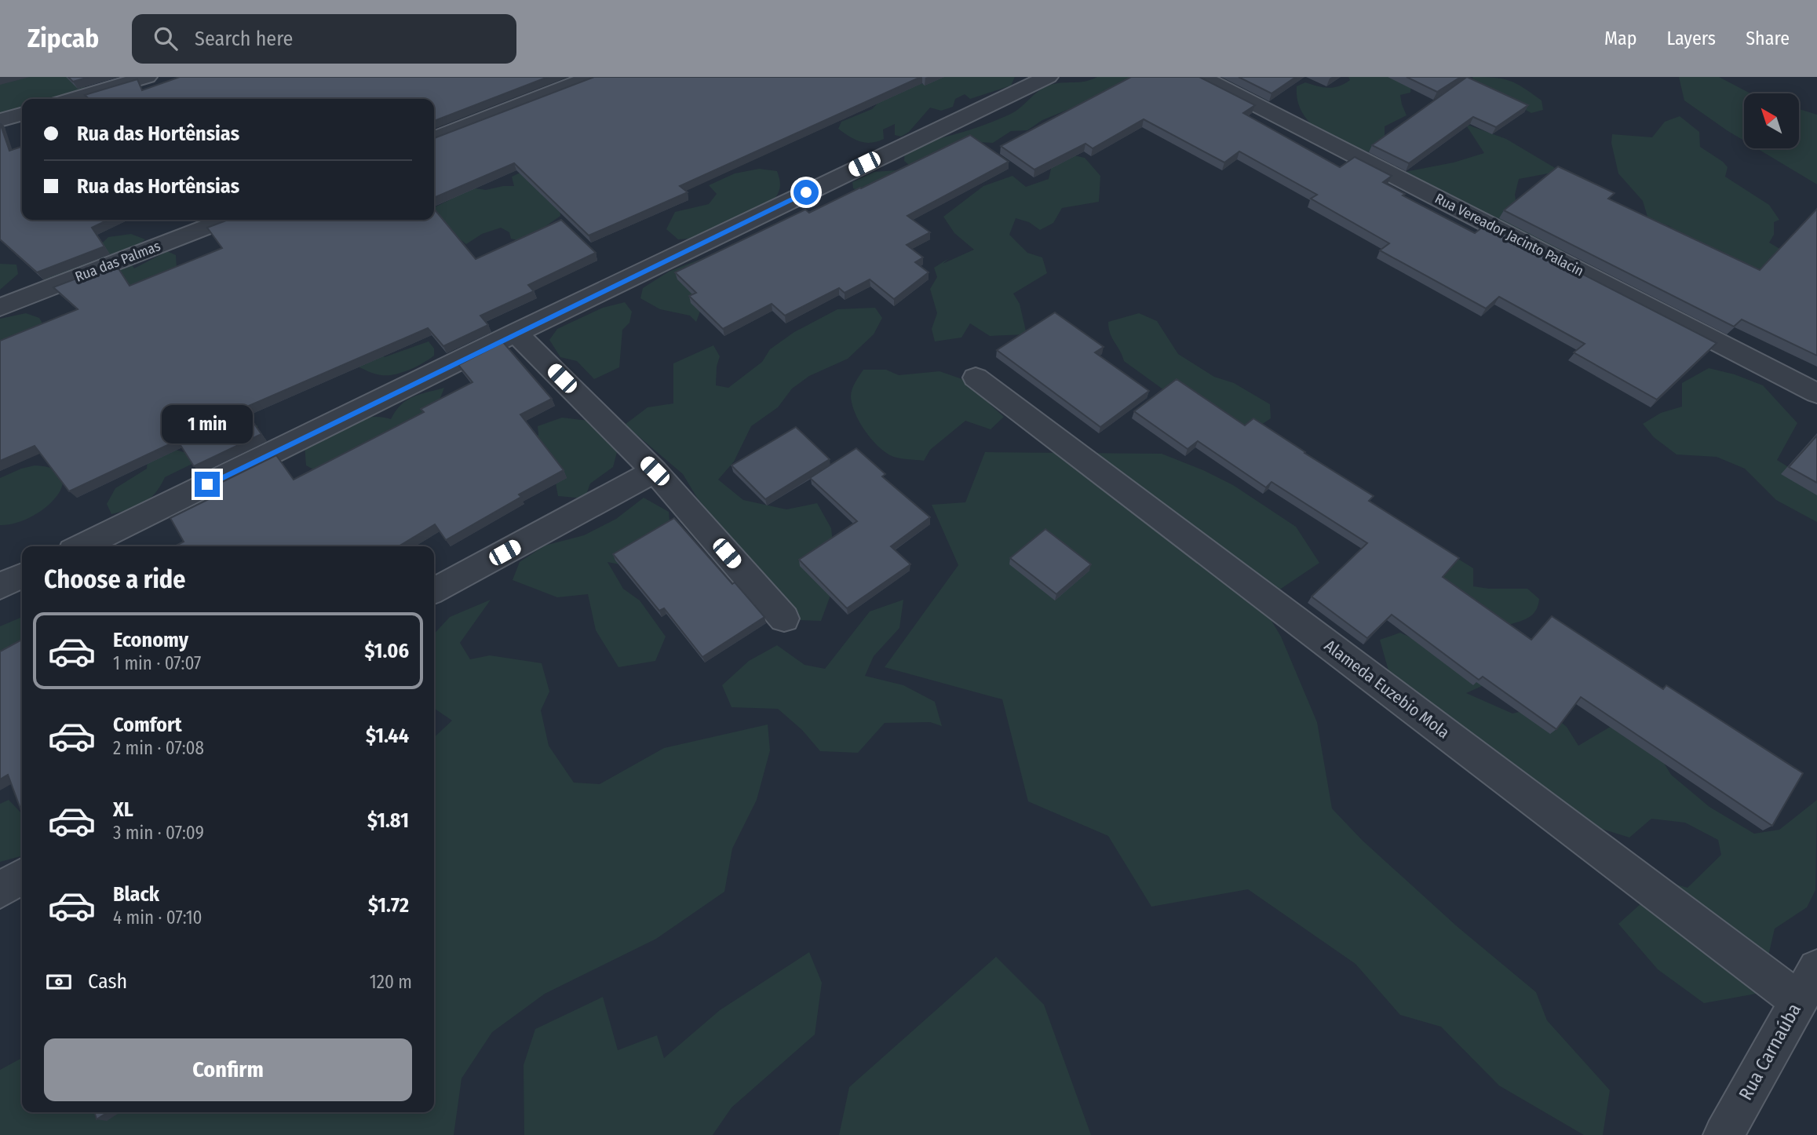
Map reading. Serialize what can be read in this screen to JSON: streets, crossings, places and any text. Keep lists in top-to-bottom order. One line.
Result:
{"streets":{"street":["Rua Vereador Jacinto Palacin","Rua das Palmas","Alameda Euzebio Mola","Rua Carnaúba"]},"crossings":[["Alameda Euzebio Mola","Rua Carnaúba"]],"north":"top left","page":{"header":"Zipcab","search":"Search here","nav":["Map","Layers","Share"],"banner":["Rua das Hortênsias","Rua das Hortênsias"],"bubble":"1 min","heading":"Choose a ride","list":[{"name":"Economy","note":"1 min · 07:07","value":"$1.06"},{"name":"Comfort","note":"2 min · 07:08","value":"$1.44"},{"name":"XL","note":"3 min · 07:09","value":"$1.81"},{"name":"Black","note":"4 min · 07:10","value":"$1.72"}],"pay":["Cash","120 m"],"buttons":"Confirm"}}
